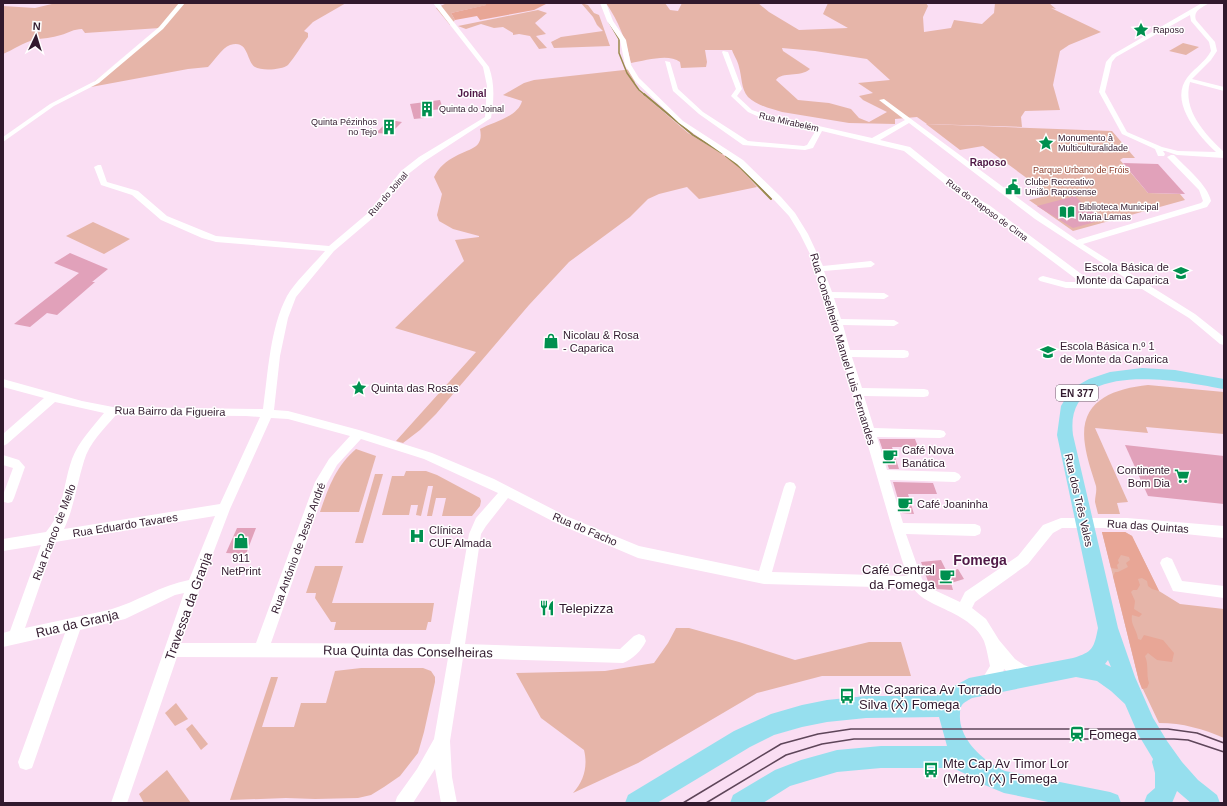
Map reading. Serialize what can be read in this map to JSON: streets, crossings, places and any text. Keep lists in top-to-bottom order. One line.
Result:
{"streets":{"main road":["EN 377","Rua dos Três Vales"],"street":["Rua Mirabelém","Rua do Joinal","Rua do Raposo de Cima","Rua Conselheiro Manuel Luis Fernandes","Rua Bairro da Figueira","Rua Eduardo Tavares","Rua das Quintas","Rua do Facho","Rua Franco de Mello","Rua António de Jesus André","Travessa da Granja","Rua da Granja","Rua Quinta das Conselheiras"]},"crossings":[["Rua Mirabelém","Rua do Raposo de Cima"],["Rua do Joinal","Rua Bairro da Figueira"],["Rua do Joinal","Rua do Facho"],["Rua do Joinal","Travessa da Granja"],["Rua Conselheiro Manuel Luis Fernandes","Rua do Facho"],["EN 377","Rua dos Três Vales"],["Rua Bairro da Figueira","Rua do Facho"],["Rua Bairro da Figueira","Rua Franco de Mello"],["Rua Bairro da Figueira","Travessa da Granja"],["Rua Eduardo Tavares","Rua Franco de Mello"],["Rua Eduardo Tavares","Travessa da Granja"],["Rua do Facho","Rua António de Jesus André"],["Rua do Facho","Travessa da Granja"],["Rua Franco de Mello","Rua da Granja"],["Rua António de Jesus André","Rua Quinta das Conselheiras"],["Travessa da Granja","Rua da Granja"],["Travessa da Granja","Rua Quinta das Conselheiras"]],"districts":["Joinal","Raposo","Fomega"],"parks":["Parque Urbano de Fróis"],"places":{"place":["Raposo","Monumento à Multiculturalidade","Quinta das Rosas"],"building":["Quinta do Joinal","Quinta Pézinhos no Tejo"],"public building":["Clube Recreativo União Raposense"],"library":["Biblioteca Municipal Maria Lamas"],"school or university":["Escola Básica de Monte da Caparica","Escola Básica n.º 1 de Monte da Caparica"],"shop":["Nicolau & Rosa - Caparica","911 NetPrint"],"cafe":["Café Nova Banática","Café Joaninha","Café Central da Fomega"],"supermarket":["Continente Bom Dia"],"hospital":["Clínica CUF Almada"],"restaurant":["Telepizza"],"bus stop":["Mte Caparica Av Torrado Silva (X) Fomega","Mte Cap Av Timor Lor (Metro) (X) Fomega"],"station":["Fomega"]},"north":"top"}
